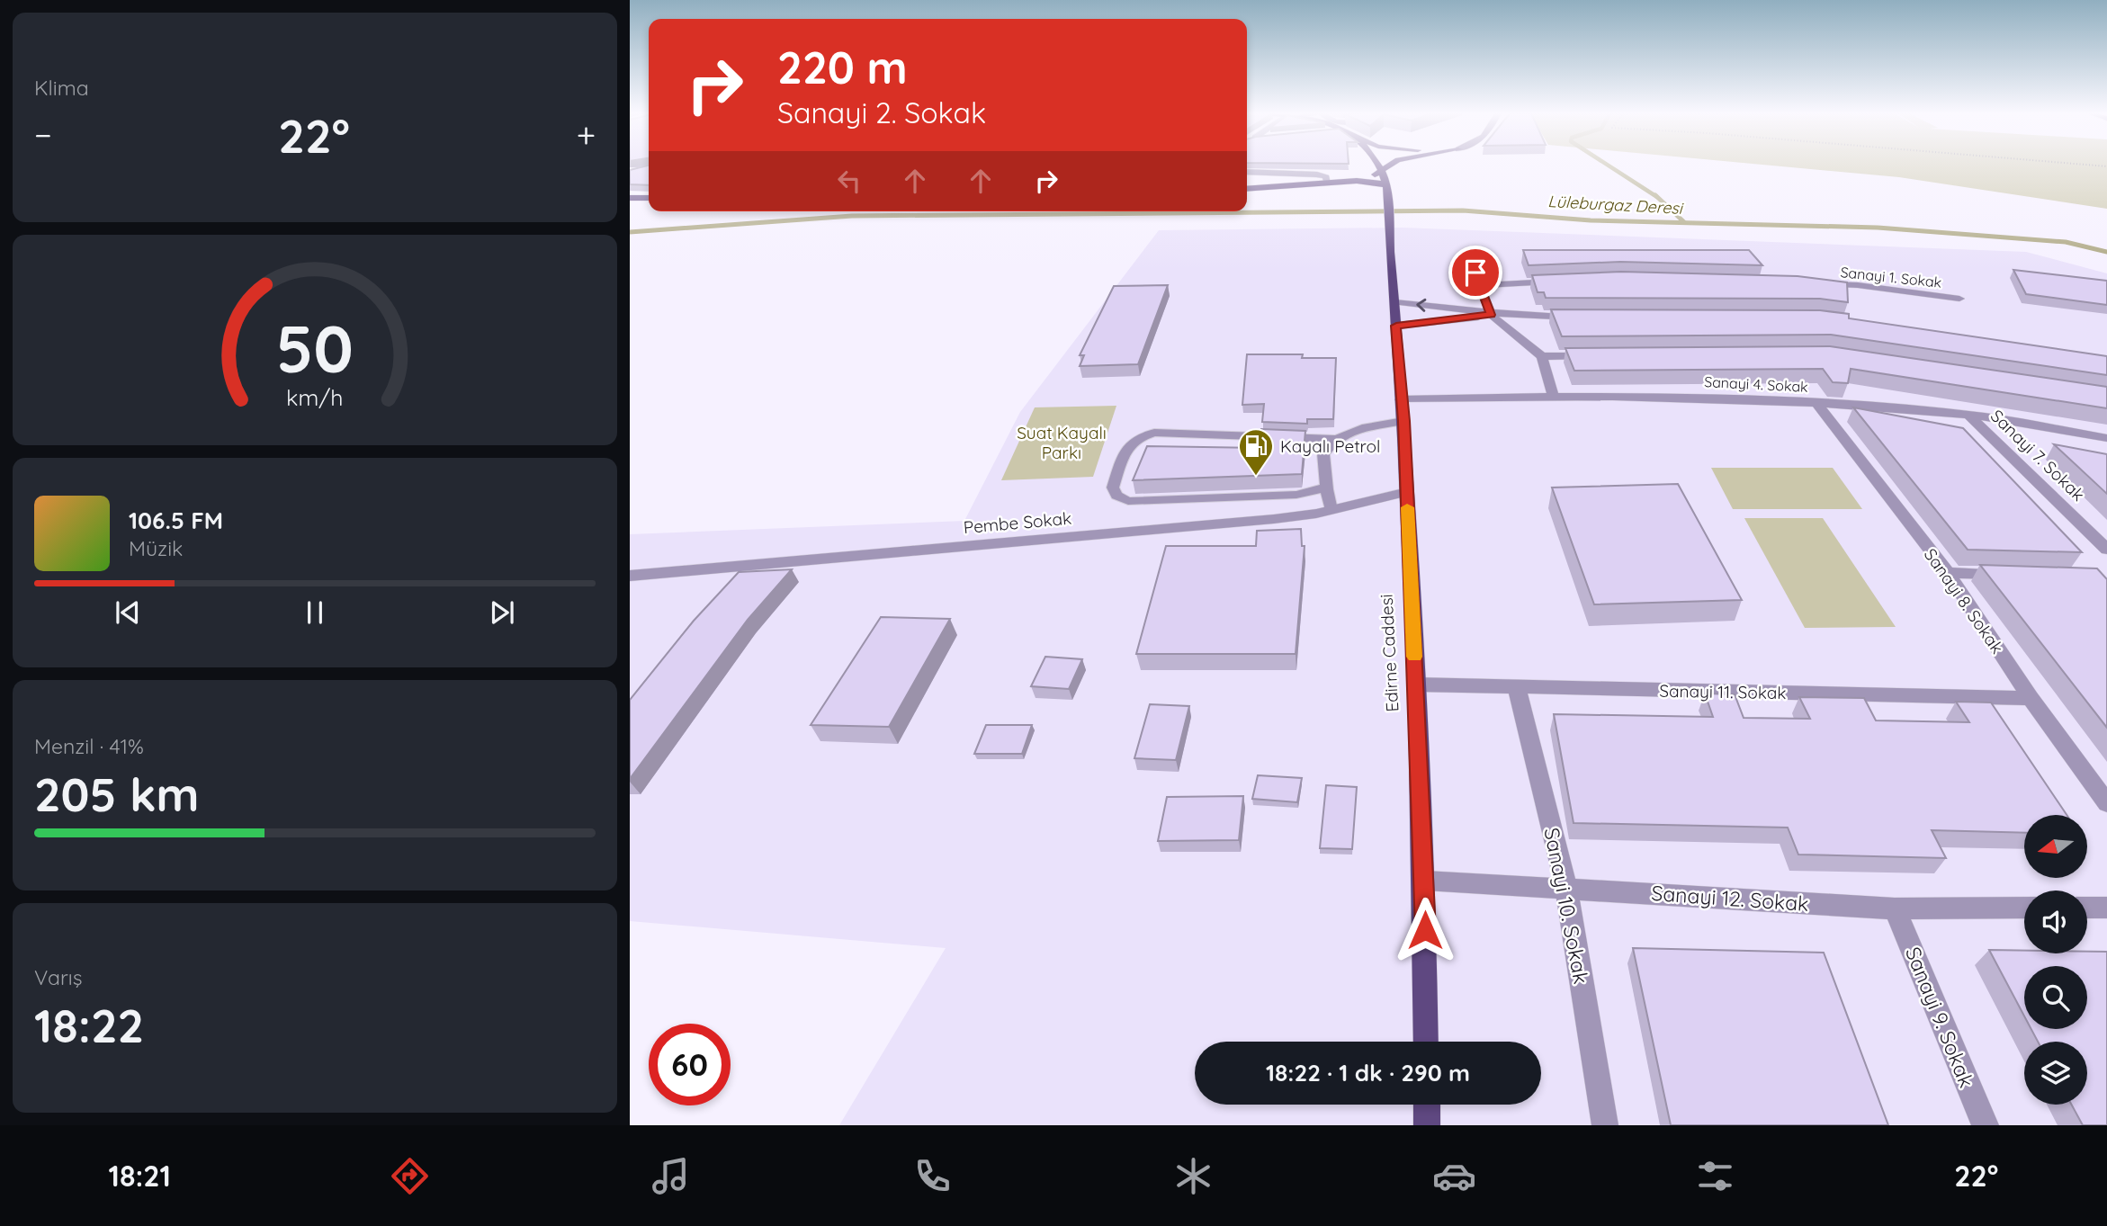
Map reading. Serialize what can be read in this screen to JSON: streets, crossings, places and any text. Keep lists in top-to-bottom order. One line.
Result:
{"streets":{"main road":["Edirne Caddesi"],"street":["Sanayi 1. Sokak","Sanayi 4. Sokak","Sanayi 7. Sokak","Pembe Sokak","Sanayi 8. Sokak","Sanayi 11. Sokak","Sanayi 12. Sokak","Sanayi 10. Sokak","Sanayi 9. Sokak"]},"crossings":[["Sanayi 4. Sokak","Sanayi 7. Sokak"],["Sanayi 4. Sokak","Sanayi 8. Sokak"],["Sanayi 4. Sokak","Edirne Caddesi"],["Pembe Sokak","Edirne Caddesi"],["Sanayi 8. Sokak","Sanayi 11. Sokak"],["Edirne Caddesi","Sanayi 11. Sokak"],["Edirne Caddesi","Sanayi 12. Sokak"],["Sanayi 11. Sokak","Sanayi 10. Sokak"],["Sanayi 12. Sokak","Sanayi 10. Sokak"],["Sanayi 12. Sokak","Sanayi 9. Sokak"]],"water":["Lüleburgaz Deresi"],"parks":["Suat Kayalı Parkı"],"places":{"fuel station":["Kayalı Petrol"]},"north":"left","page":{"tile":["Klima",["Menzil · 41%","205 km"],["Varış","18:22"]],"turn":["220 m","Sanayi 2. Sokak"],"heat":["−","22°","+"],"song":["106.5 FM","Müzik"],"limit":"60","trip":"18:22 · 1 dk · 290 m","tabs":["18:21","22°"],"gauge":["50","km/h"]}}
